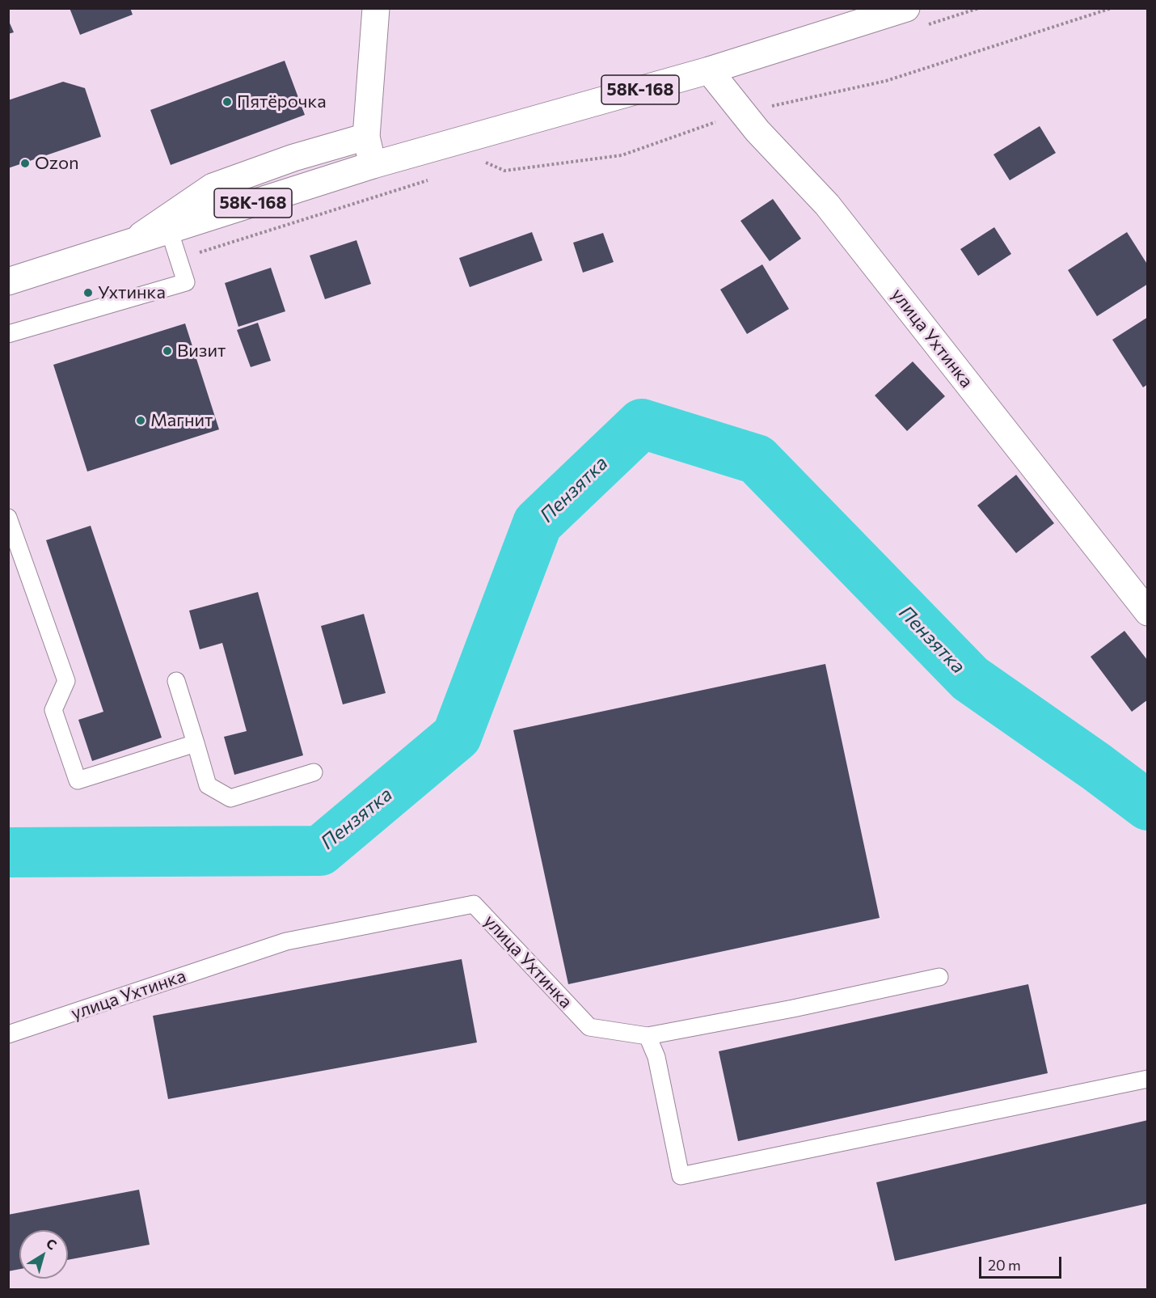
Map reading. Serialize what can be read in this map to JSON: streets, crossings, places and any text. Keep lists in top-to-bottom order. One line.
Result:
{"streets":{"street":["58К-168","улица Ухтинка"]},"crossings":[["58К-168","улица Ухтинка"]],"water":["Пензятка"],"places":["Пятёрочка","Ozon","Ухтинка","Визит","Магнит"],"scale_bar":"20 m","north":"top right"}
